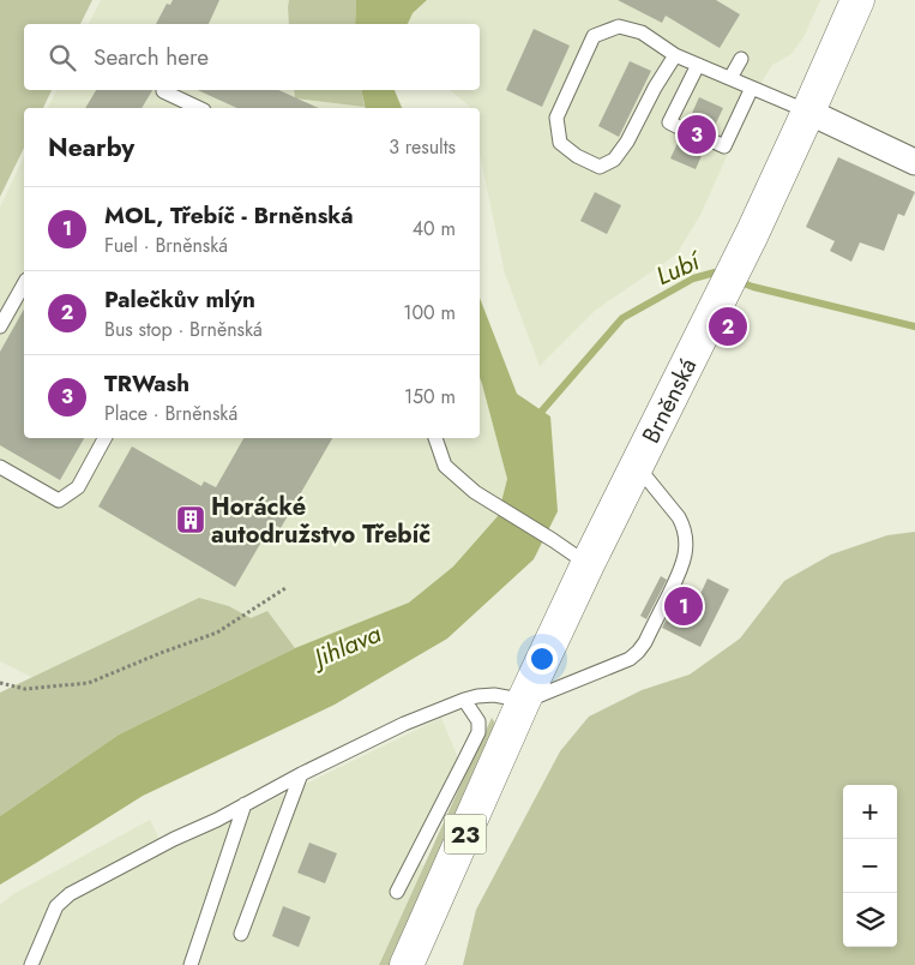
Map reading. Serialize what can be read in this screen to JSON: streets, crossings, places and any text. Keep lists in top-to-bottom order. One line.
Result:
{"streets":{"main road":["Brněnská","23"]},"crossings":[["Brněnská","23"]],"water":["Lubí","Jihlava"],"places":{"building":["Horácké autodružstvo Třebíč"]},"page":{"search":"Search here","heading":["Nearby","3 results"],"pins":["3","2","1"],"list":[{"mark":"1","name":"MOL, Třebíč - Brněnská","note":"Fuel · Brněnská","value":"40 m"},{"mark":"2","name":"Palečkův mlýn","note":"Bus stop · Brněnská","value":"100 m"},{"mark":"3","name":"TRWash","note":"Place · Brněnská","value":"150 m"}],"map_buttons":["+","−"]}}
